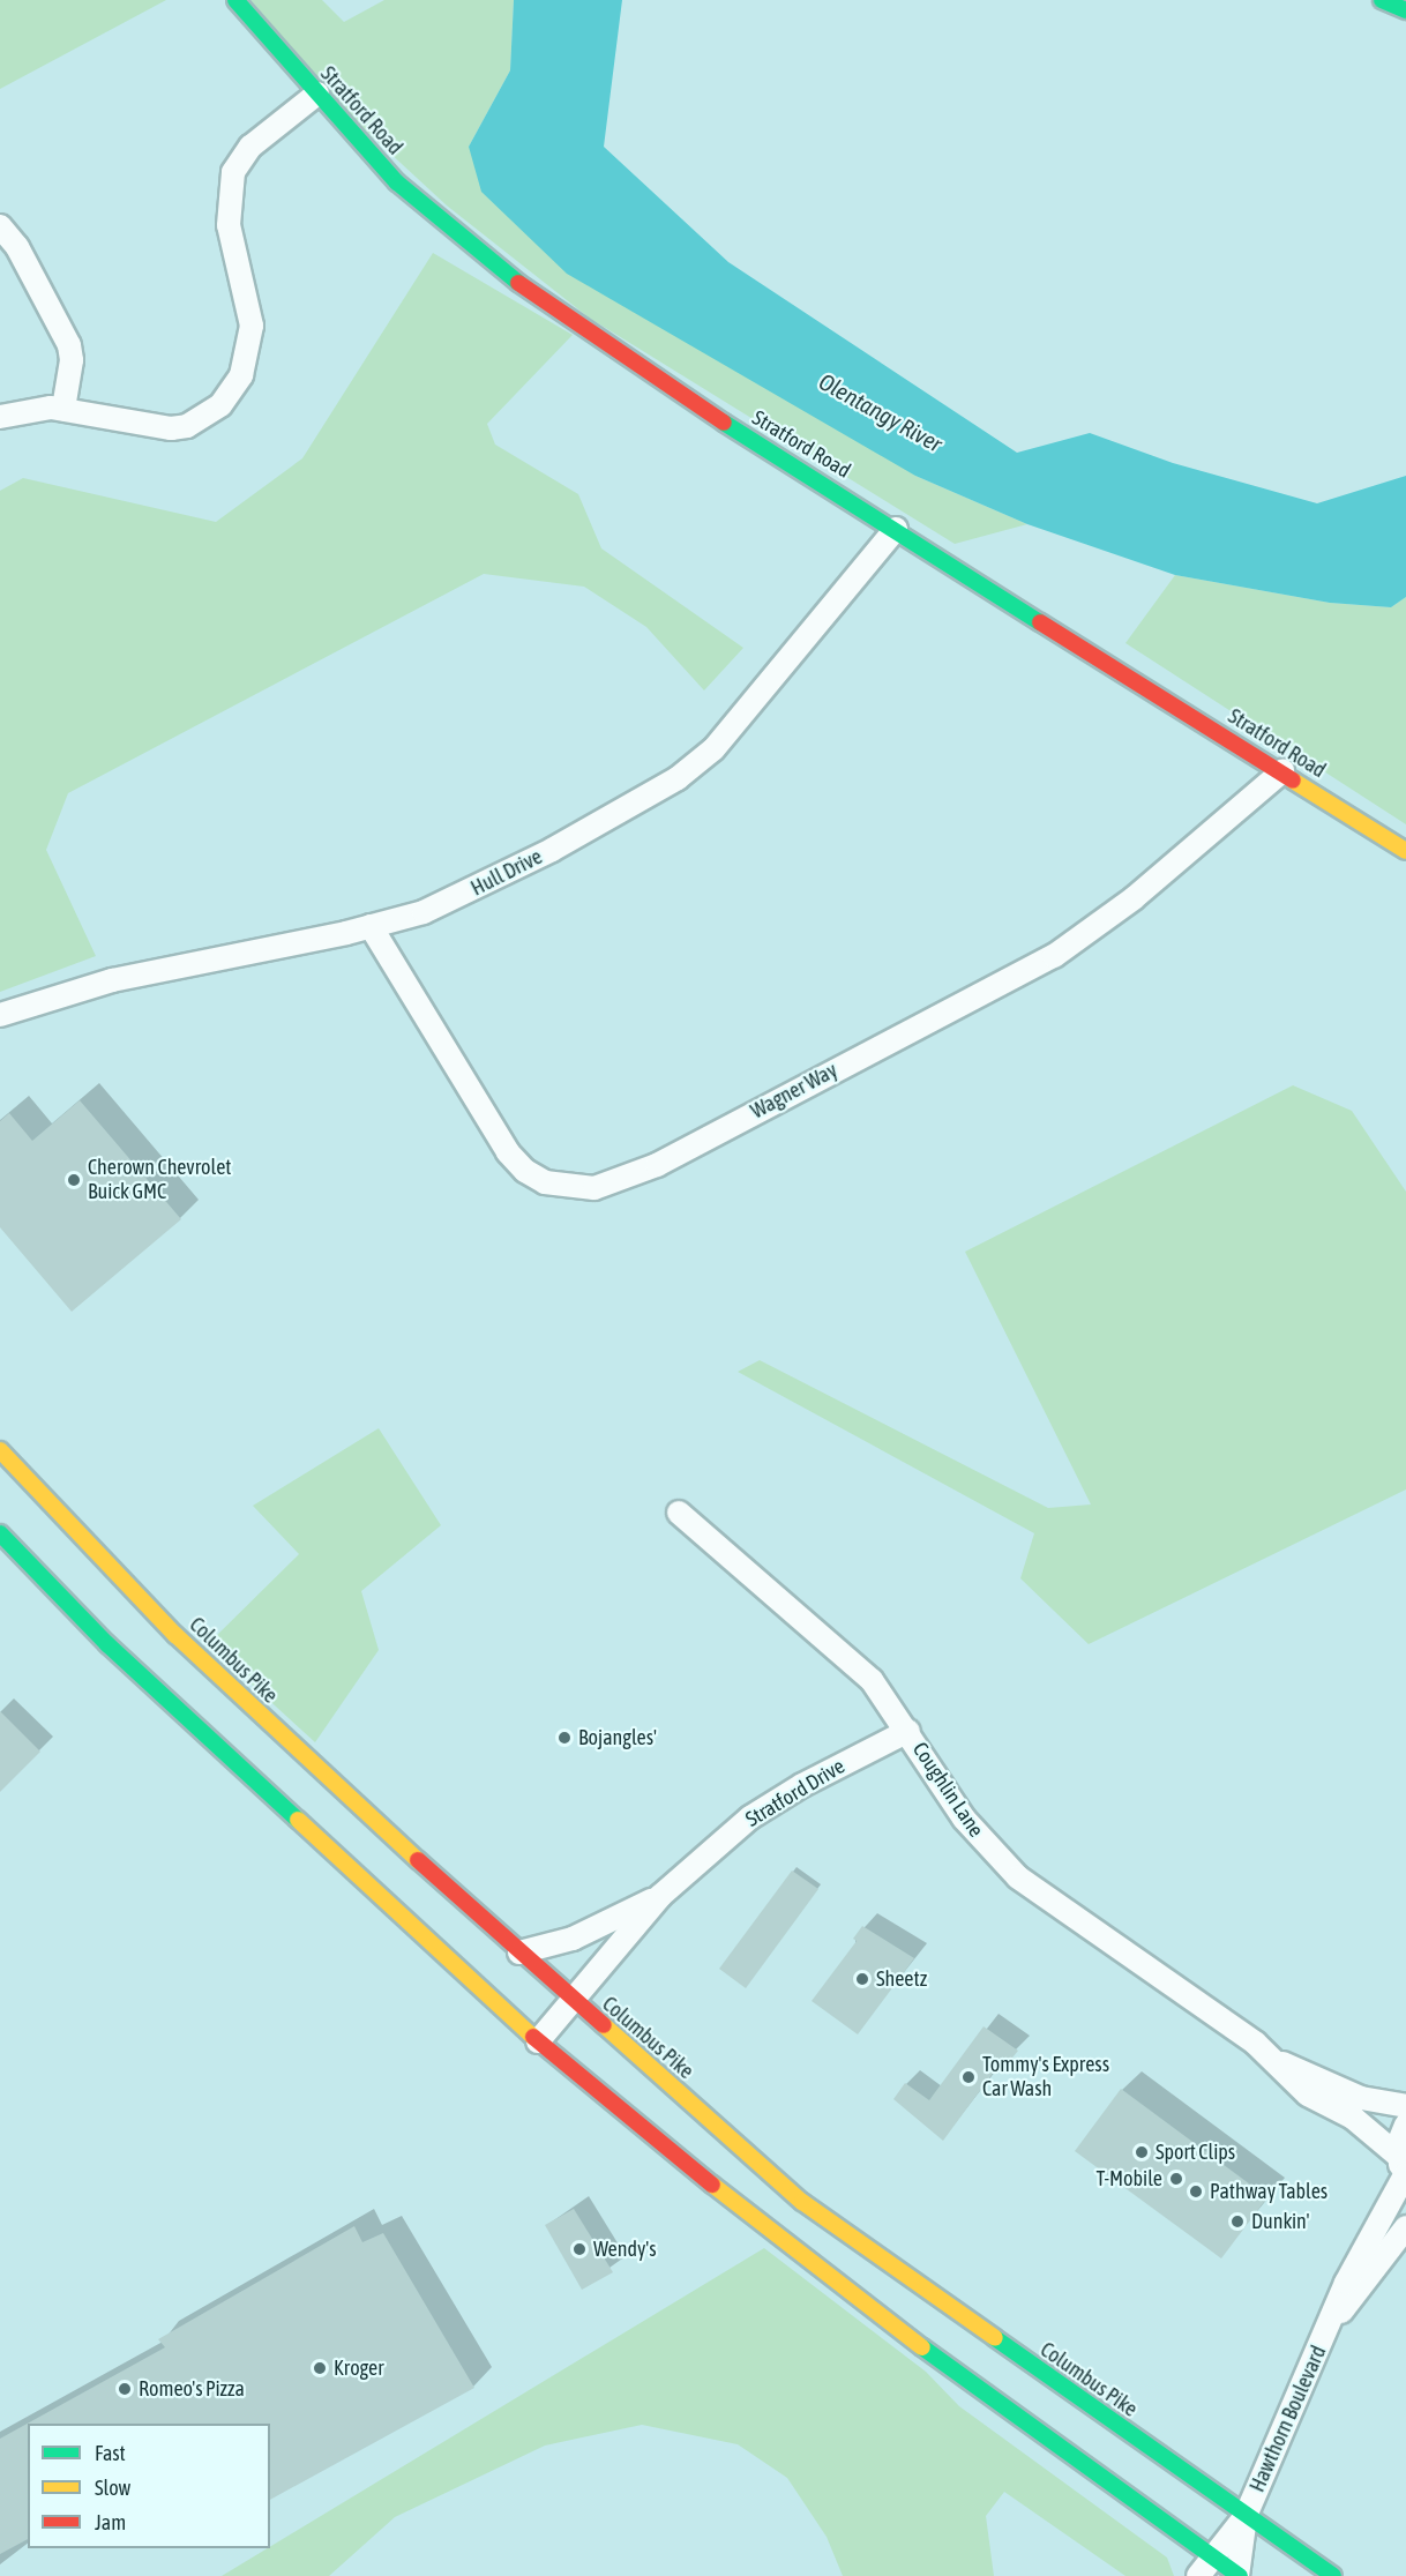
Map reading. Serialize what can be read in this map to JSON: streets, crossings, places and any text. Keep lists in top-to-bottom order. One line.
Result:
{"streets":{"main road":["Stratford Road","Columbus Pike"],"street":["Hull Drive","Wagner Way","Coughlin Lane","Stratford Drive","Hawthorn Boulevard"]},"crossings":[["Stratford Road","Hull Drive"],["Stratford Road","Wagner Way"],["Hull Drive","Wagner Way"],["Columbus Pike","Stratford Drive"],["Columbus Pike","Hawthorn Boulevard"],["Coughlin Lane","Stratford Drive"],["Coughlin Lane","Hawthorn Boulevard"]],"water":["Olentangy River"],"places":["Cherown Chevrolet Buick GMC","Bojangles'","Sheetz","Tommy's Express Car Wash","Sport Clips","T-Mobile","Pathway Tables","Dunkin'","Wendy's","Kroger","Romeo's Pizza"],"legend":["Fast","Slow","Jam"]}
